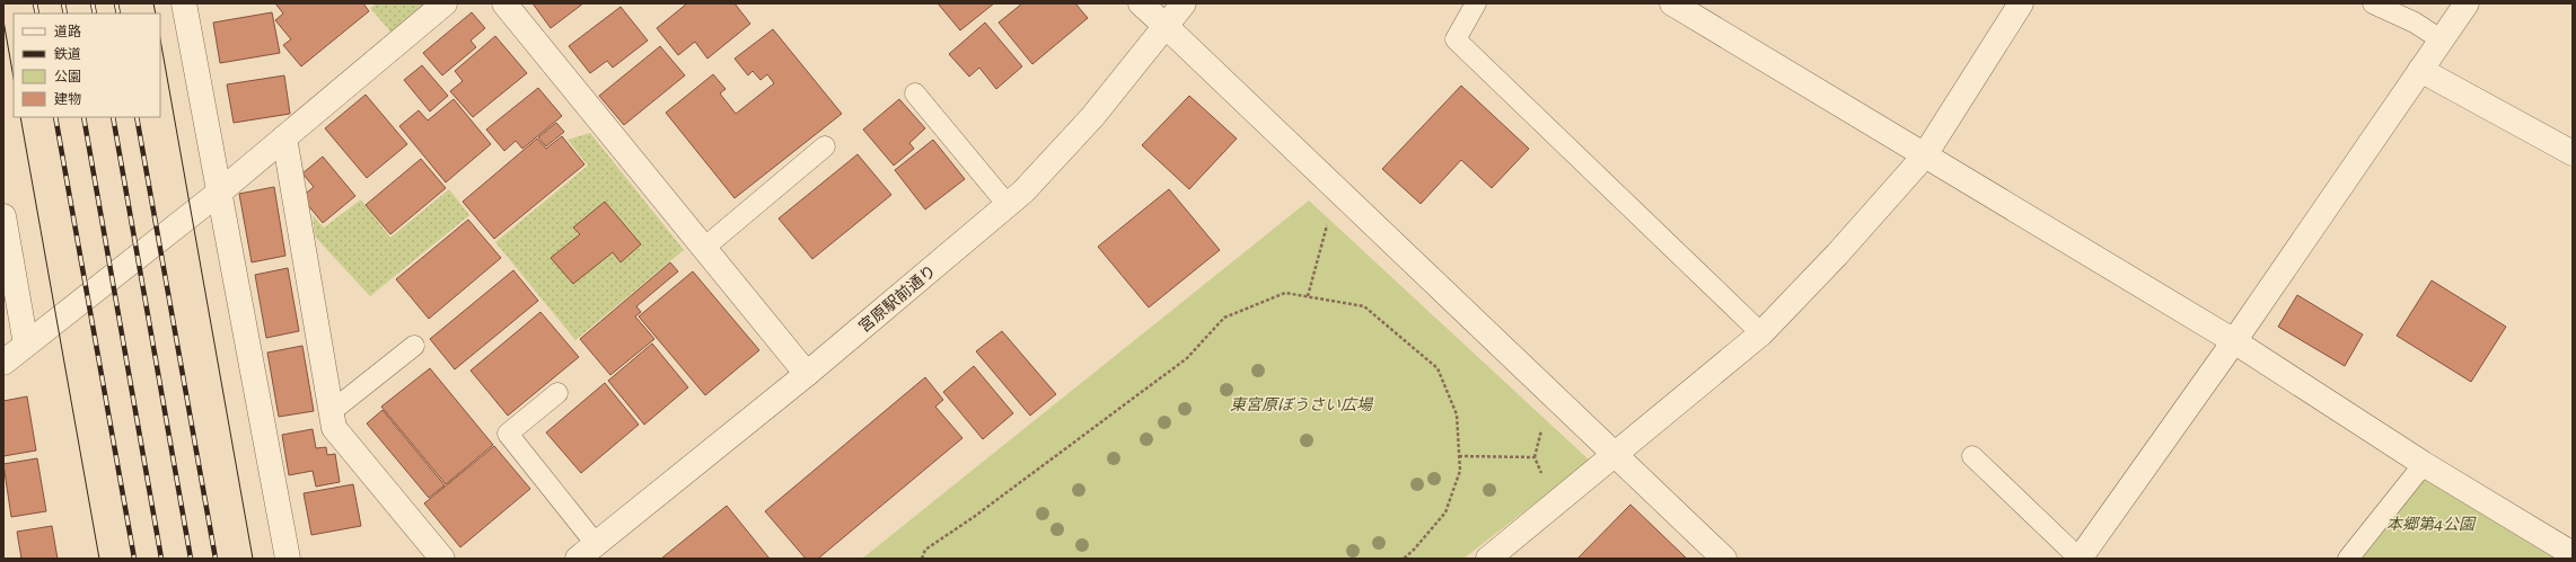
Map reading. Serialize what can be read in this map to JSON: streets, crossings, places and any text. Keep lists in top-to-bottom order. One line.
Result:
{"streets":{"street":["宮原駅前通り"]},"parks":["東宮原ぼうさい広場","本郷第4公園"],"legend":["道路","鉄道","公園","建物"]}
